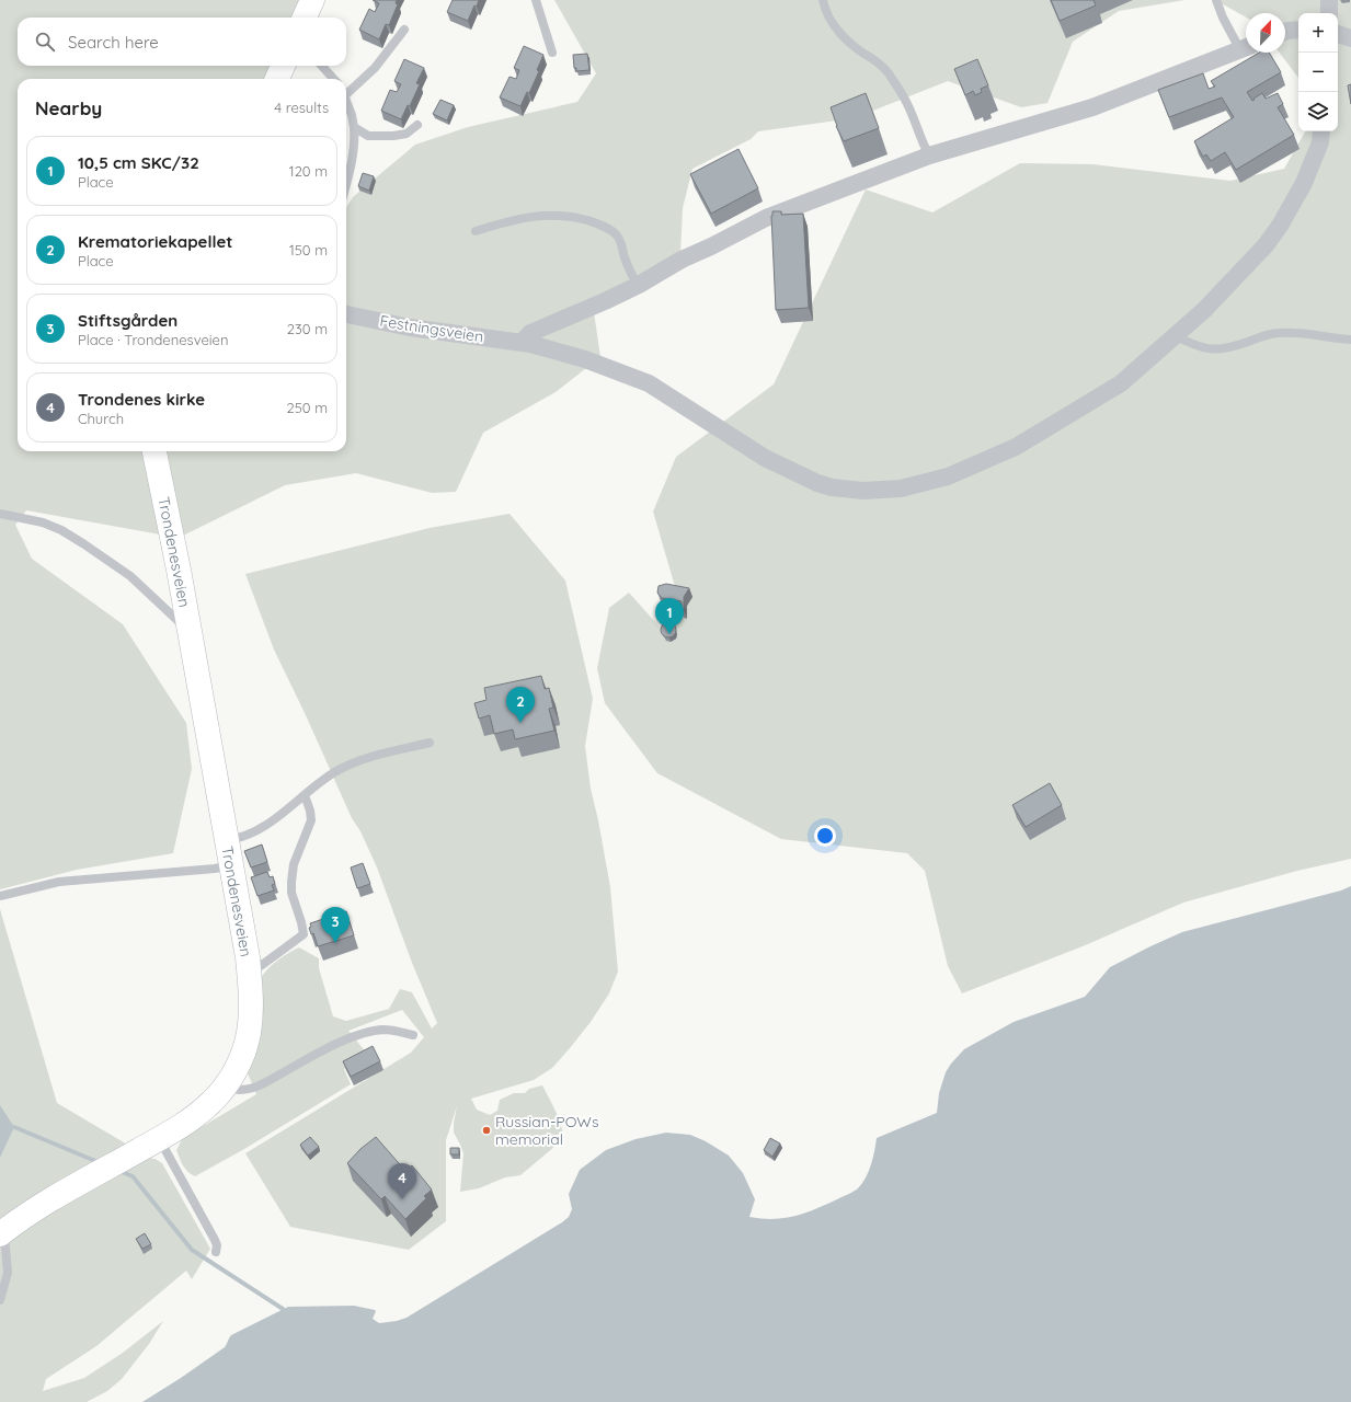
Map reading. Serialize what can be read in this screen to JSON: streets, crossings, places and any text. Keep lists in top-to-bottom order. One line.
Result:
{"streets":{"main road":["Trondenesveien"],"street":["Festningsveien"]},"places":["Russian-POWs memorial"],"north":"top right","page":{"map_buttons":["+","−"],"search":"Search here","heading":["Nearby","4 results"],"list":[{"mark":"1","name":"10,5 cm SKC/32","note":"Place","value":"120 m"},{"mark":"2","name":"Krematoriekapellet","note":"Place","value":"150 m"},{"mark":"3","name":"Stiftsgården","note":"Place · Trondenesveien","value":"230 m"},{"mark":"4","name":"Trondenes kirke","note":"Church","value":"250 m"}],"pins":["1","2","3","4"]}}
